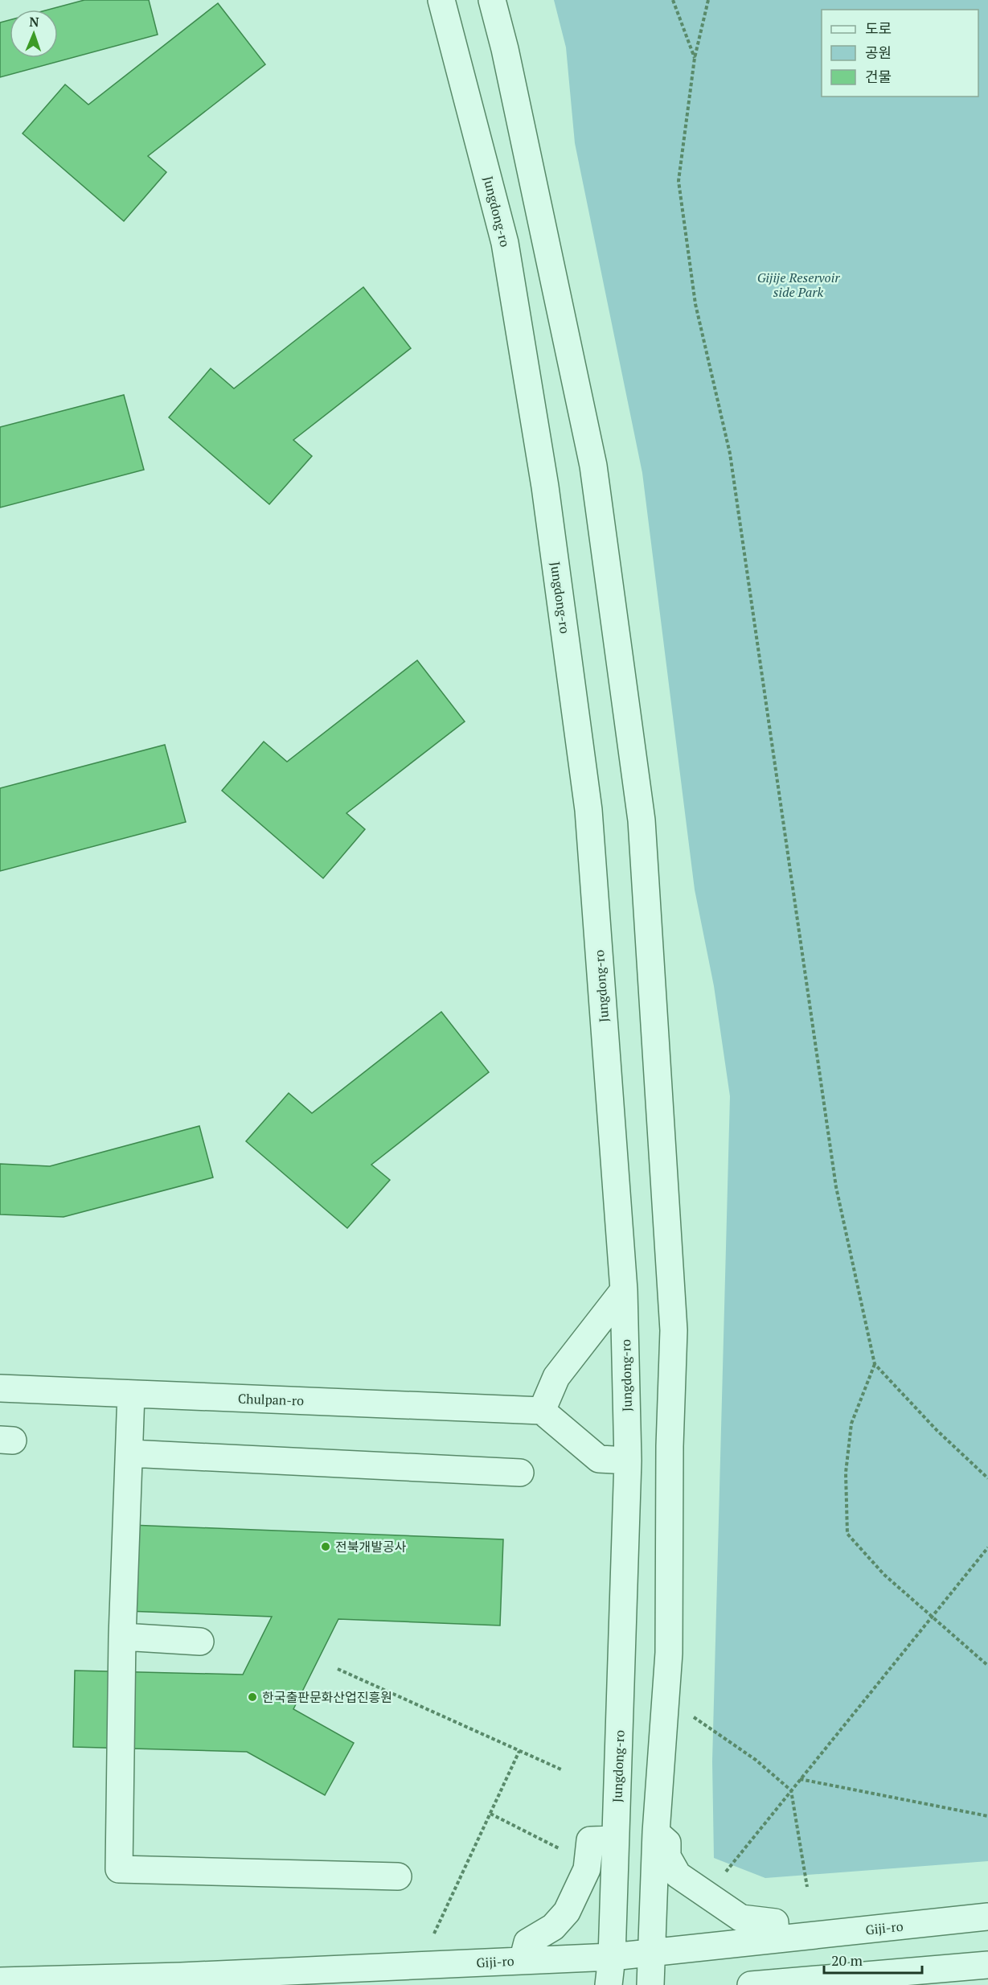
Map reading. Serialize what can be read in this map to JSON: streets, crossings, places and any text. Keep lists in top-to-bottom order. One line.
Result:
{"streets":{"street":["Jungdong-ro","Chulpan-ro","Giji-ro"]},"crossings":[["Jungdong-ro","Giji-ro"]],"parks":["Gijije Reservoir side Park"],"places":["전북개발공사","한국출판문화산업진흥원"],"legend":["도로","공원","건물"],"scale_bar":"20 m","north":"top"}
